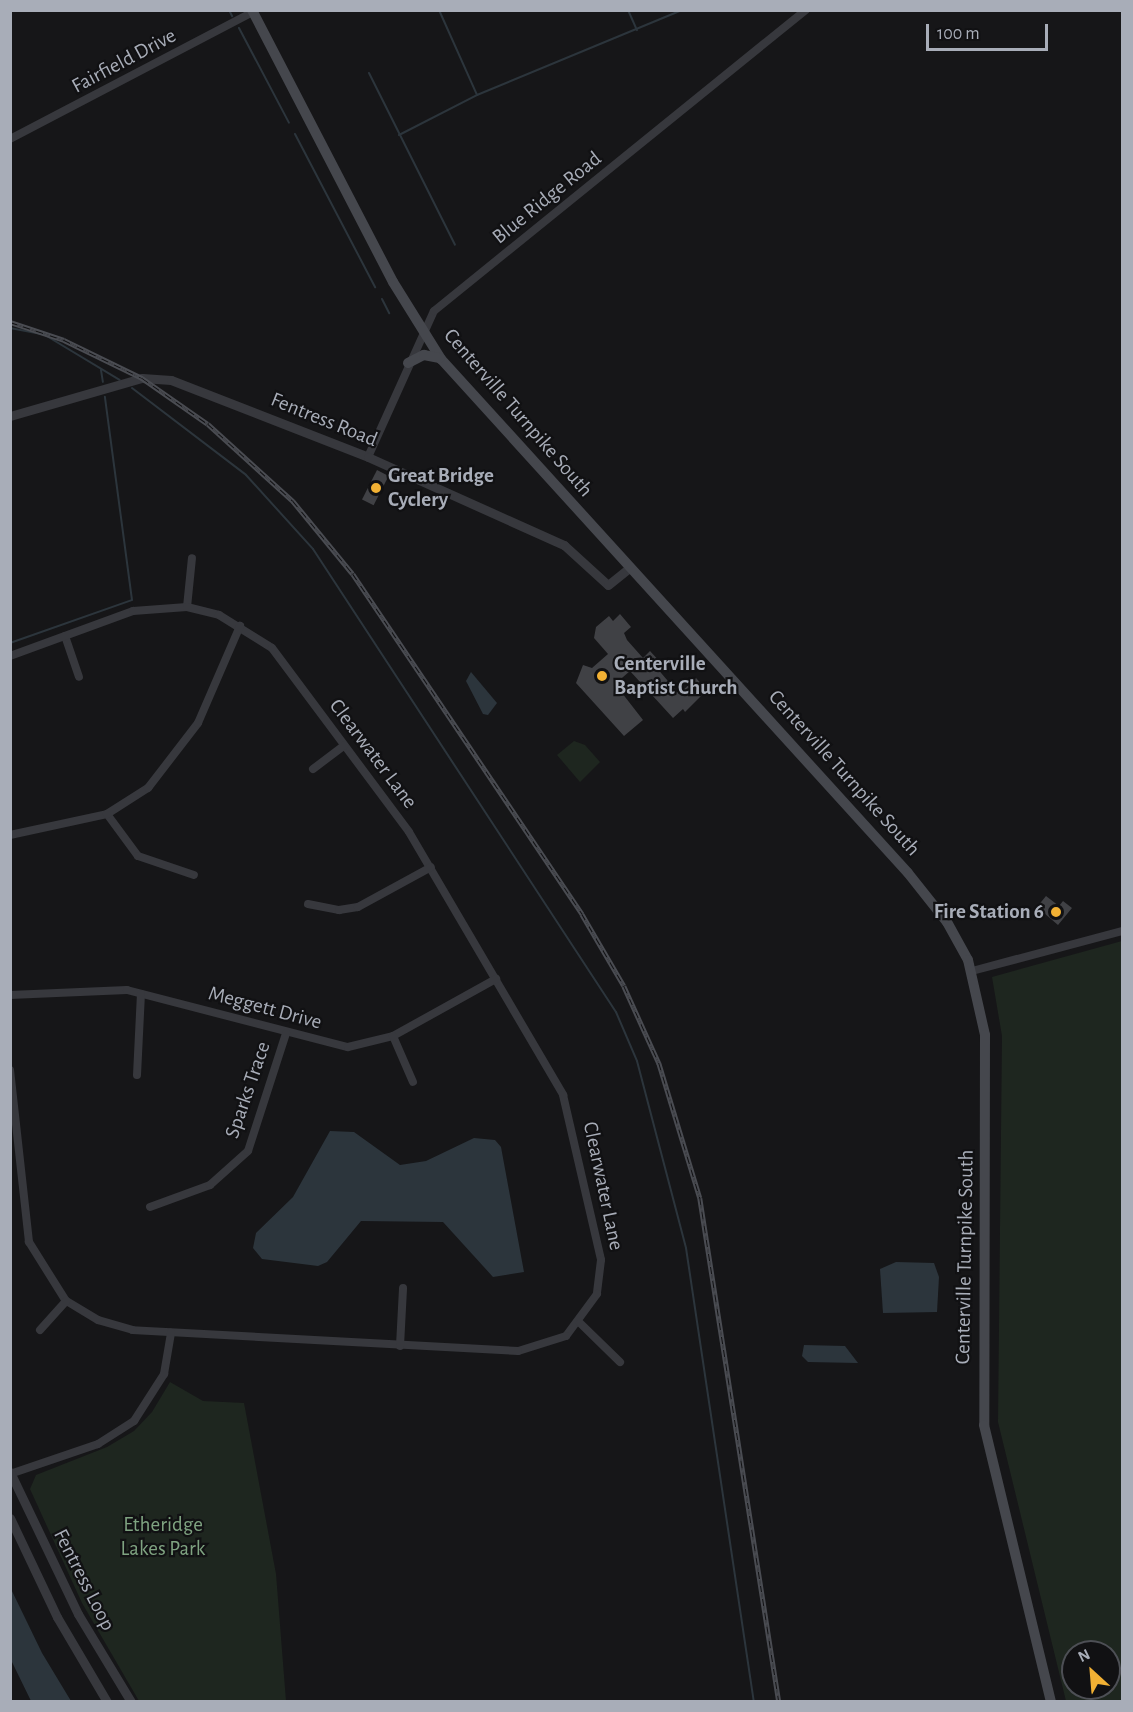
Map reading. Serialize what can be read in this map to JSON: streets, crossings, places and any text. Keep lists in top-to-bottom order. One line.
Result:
{"streets":{"main road":["Centerville Turnpike South"],"street":["Fairfield Drive","Blue Ridge Road","Fentress Road","Clearwater Lane","Meggett Drive","Sparks Trace","Fentress Loop"]},"crossings":[["Fairfield Drive","Centerville Turnpike South"],["Blue Ridge Road","Centerville Turnpike South"],["Blue Ridge Road","Fentress Road"],["Centerville Turnpike South","Fentress Road"],["Clearwater Lane","Meggett Drive"],["Meggett Drive","Sparks Trace"]],"parks":["Etheridge Lakes Park"],"places":["Great Bridge Cyclery","Centerville Baptist Church","Fire Station 6"],"scale_bar":"100 m","north":"top left"}
